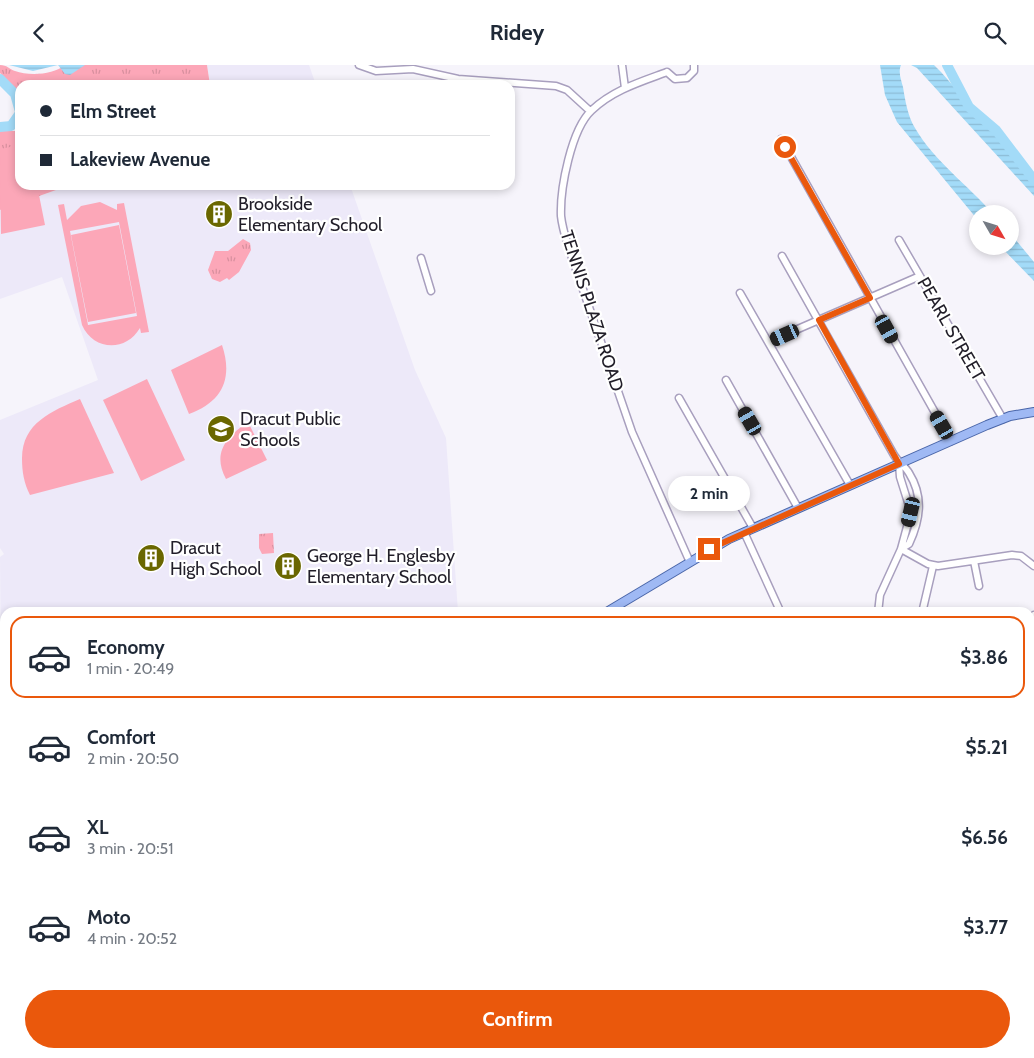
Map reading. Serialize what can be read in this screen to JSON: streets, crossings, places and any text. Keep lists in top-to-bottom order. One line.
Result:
{"streets":{"street":["TENNIS PLAZA ROAD","PEARL STREET"]},"places":{"building":["Brookside Elementary School","Dracut High School","George H. Englesby Elementary School"],"school or university":["Dracut Public Schools"]},"north":"bottom right","page":{"header":"Ridey","banner":["Elm Street","Lakeview Avenue"],"bubble":"2 min","list":[{"name":"Economy","note":"1 min · 20:49","value":"$3.86"},{"name":"Comfort","note":"2 min · 20:50","value":"$5.21"},{"name":"XL","note":"3 min · 20:51","value":"$6.56"},{"name":"Moto","note":"4 min · 20:52","value":"$3.77"}],"buttons":"Confirm"}}
